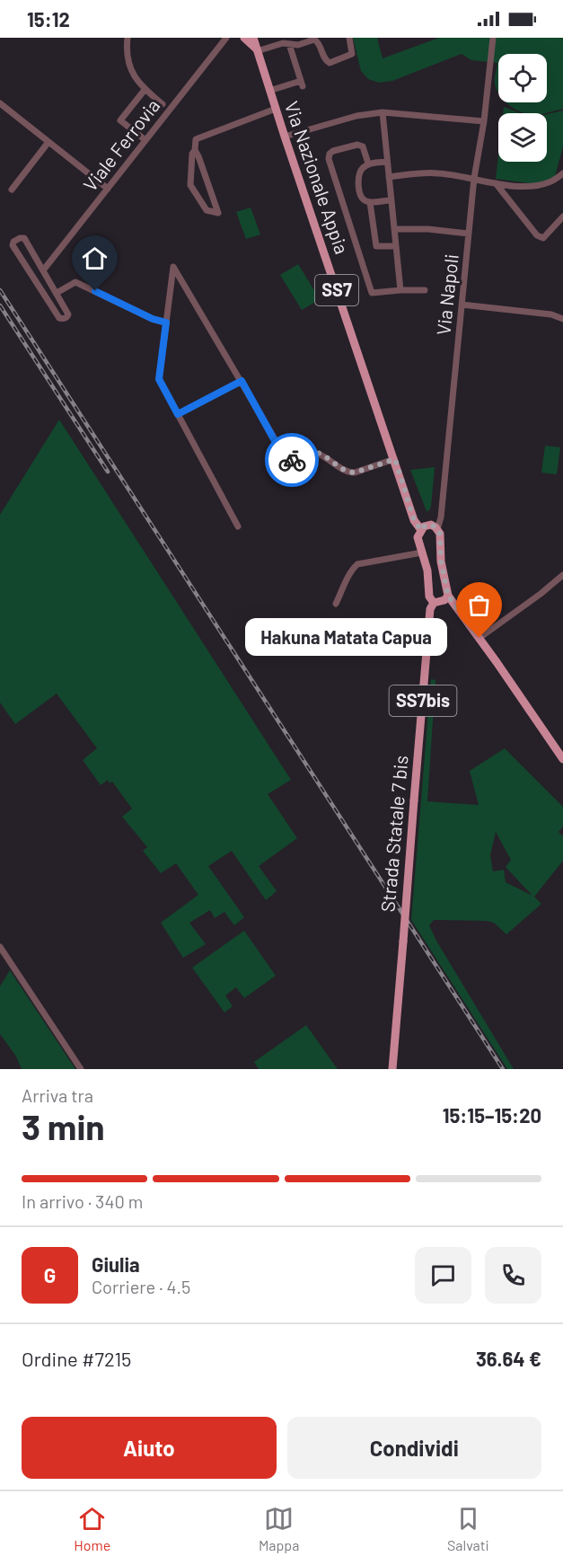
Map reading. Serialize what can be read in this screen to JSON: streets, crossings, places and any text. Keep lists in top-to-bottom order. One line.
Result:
{"streets":{"main road":["Via Nazionale Appia","SS7","SS7bis","Strada Statale 7 bis"],"street":["Viale Ferrovia","Via Napoli"]},"crossings":[["Via Nazionale Appia","Strada Statale 7 bis"]],"places":["Hakuna Matata Capua"],"page":{"status":"15:12","bubble":"Hakuna Matata Capua","heading":["3 min","Arriva tra","15:15–15:20"],"panel":["Giulia","Corriere · 4.5","Ordine #7215","36.64 €"],"bar":"In arrivo · 340 m","round":"G","buttons":["Aiuto","Condividi"],"tabs":["Home","Mappa","Salvati"]}}
